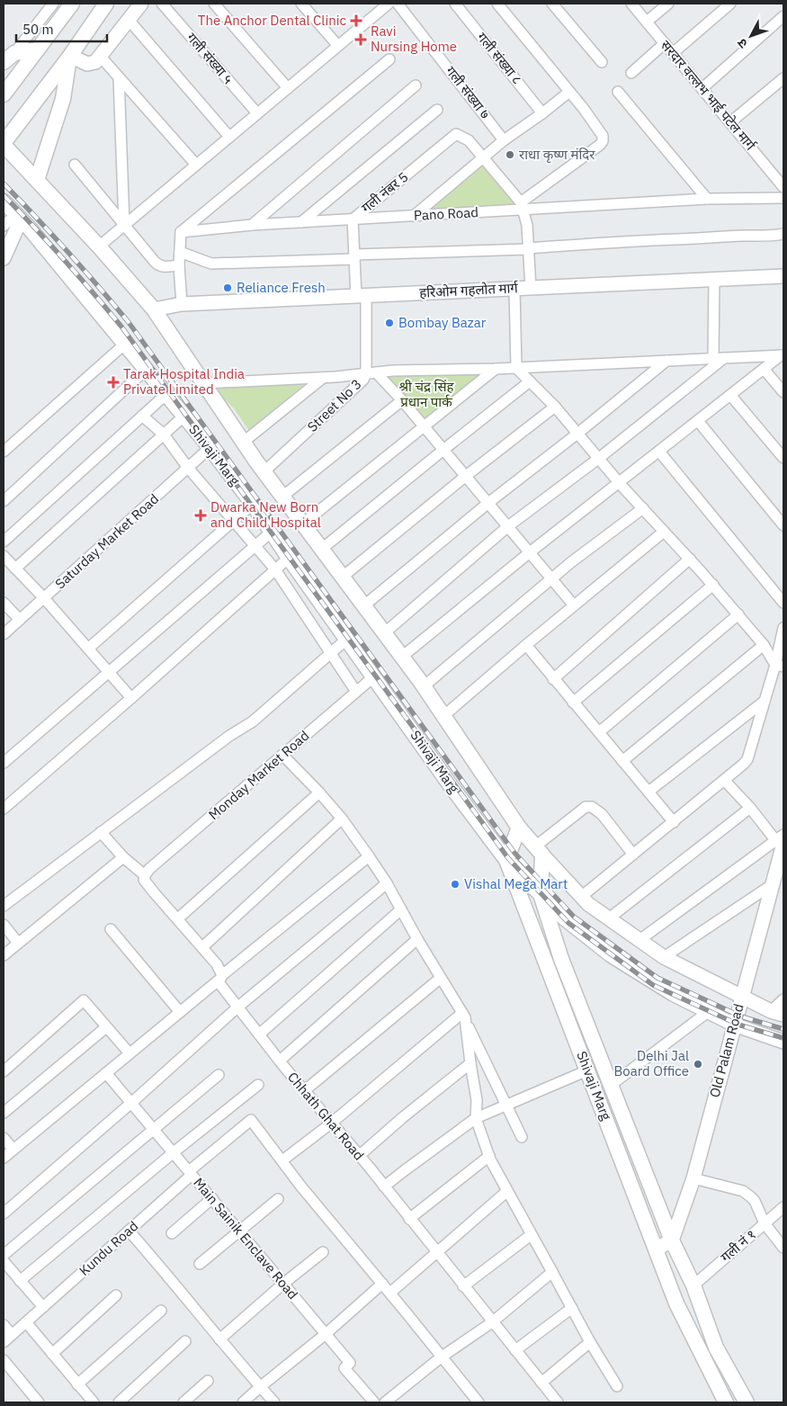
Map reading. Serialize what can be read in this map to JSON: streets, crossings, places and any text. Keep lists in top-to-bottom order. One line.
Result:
{"streets":{"main road":["Shivaji Marg"],"street":["गली संख्या ५","गली संख्या ८","गली संख्या ७","सरदार वल्लभ भाई पटेल मार्ग","गली नंबर 5","Pano Road","हरिओम गहलोत मार्ग","Street No 3","Saturday Market Road","Monday Market Road","Old Palam Road","Chhath Ghat Road","Main Sainik Enclave Road","गली नं १","Kundu Road"]},"crossings":[["गली नंबर 5","Pano Road"],["गली नंबर 5","हरिओम गहलोत मार्ग"],["गली नंबर 5","Street No 3"],["हरिओम गहलोत मार्ग","Street No 3"],["Shivaji Marg","Saturday Market Road"],["Shivaji Marg","Monday Market Road"],["Shivaji Marg","Old Palam Road"],["Shivaji Marg","गली नं १"],["Monday Market Road","Chhath Ghat Road"],["Main Sainik Enclave Road","Kundu Road"]],"parks":["श्री चंद्र सिंह प्रधान पार्क"],"places":{"health":["The Anchor Dental Clinic","Ravi Nursing Home","Tarak Hospital India Private Limited","Dwarka New Born and Child Hospital"],"other":["राधा कृष्ण मंदिर","Reliance Fresh","Bombay Bazar","Vishal Mega Mart","Delhi Jal Board Office"]},"scale_bar":"50 m","north":"bottom left"}
